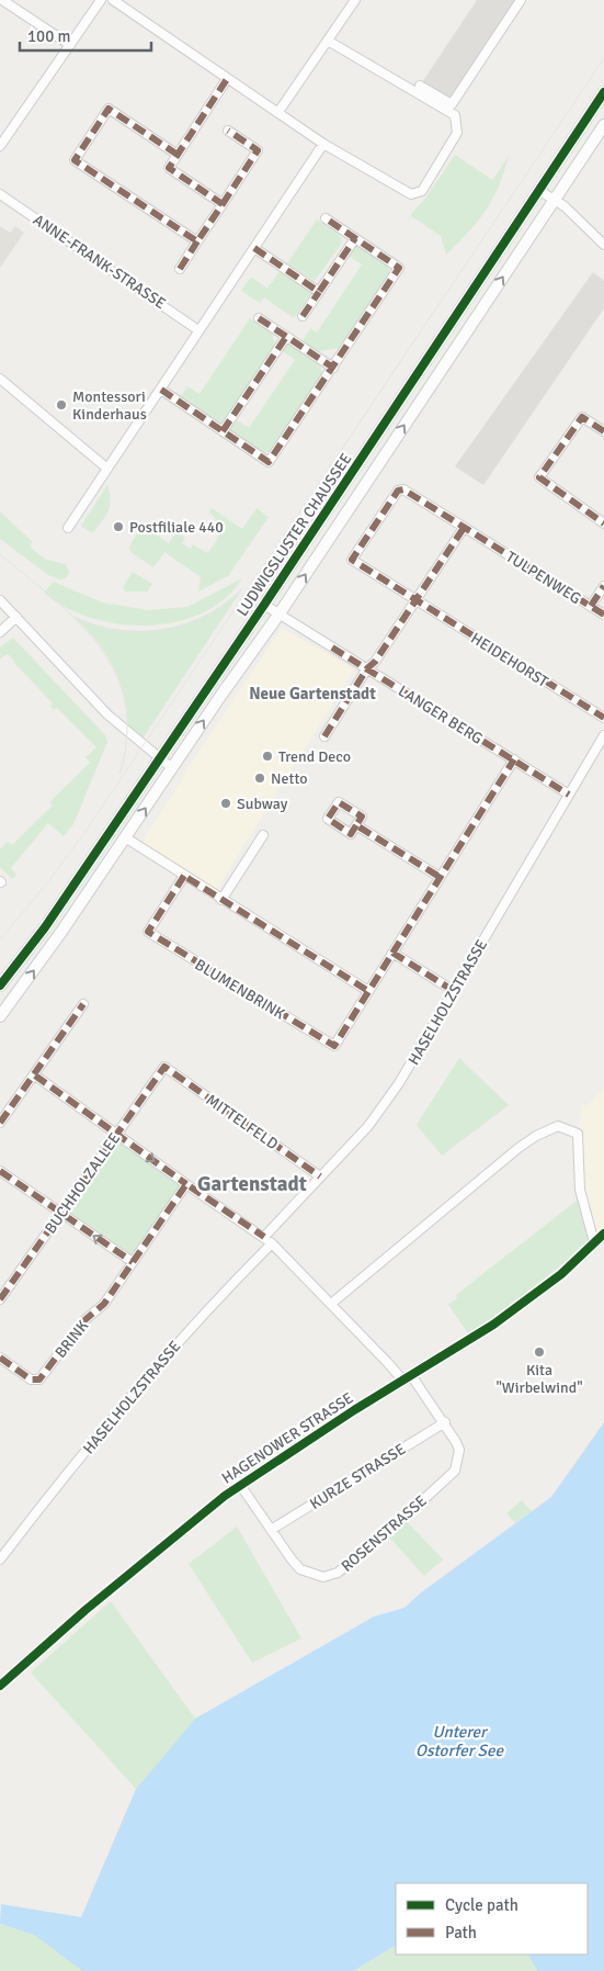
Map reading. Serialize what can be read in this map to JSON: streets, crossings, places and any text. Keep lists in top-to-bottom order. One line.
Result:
{"streets":{"street":["ANNE-FRANK-STRASSE","LUDWIGSLUSTER CHAUSSEE","TULPENWEG","HEIDEHORST","LANGER BERG","BLUMENBRINK","HASELHOLZSTRASSE","MITTELFELD","BUCHHOLZALLEE","BRINK","HAGENOWER STRASSE","KURZE STRASSE","ROSENSTRASSE"]},"crossings":[["LUDWIGSLUSTER CHAUSSEE","LANGER BERG"],["TULPENWEG","HEIDEHORST"],["LANGER BERG","HASELHOLZSTRASSE"],["HASELHOLZSTRASSE","MITTELFELD"],["MITTELFELD","BUCHHOLZALLEE"],["HAGENOWER STRASSE","ROSENSTRASSE"],["KURZE STRASSE","ROSENSTRASSE"]],"districts":["Neue Gartenstadt","Gartenstadt"],"water":["Unterer Ostorfer See"],"places":["Montessori Kinderhaus","Postfiliale 440","Trend Deco","Netto","Subway","Kita \"Wirbelwind\""],"legend":["Cycle path","Path"],"scale_bar":"100 m"}
